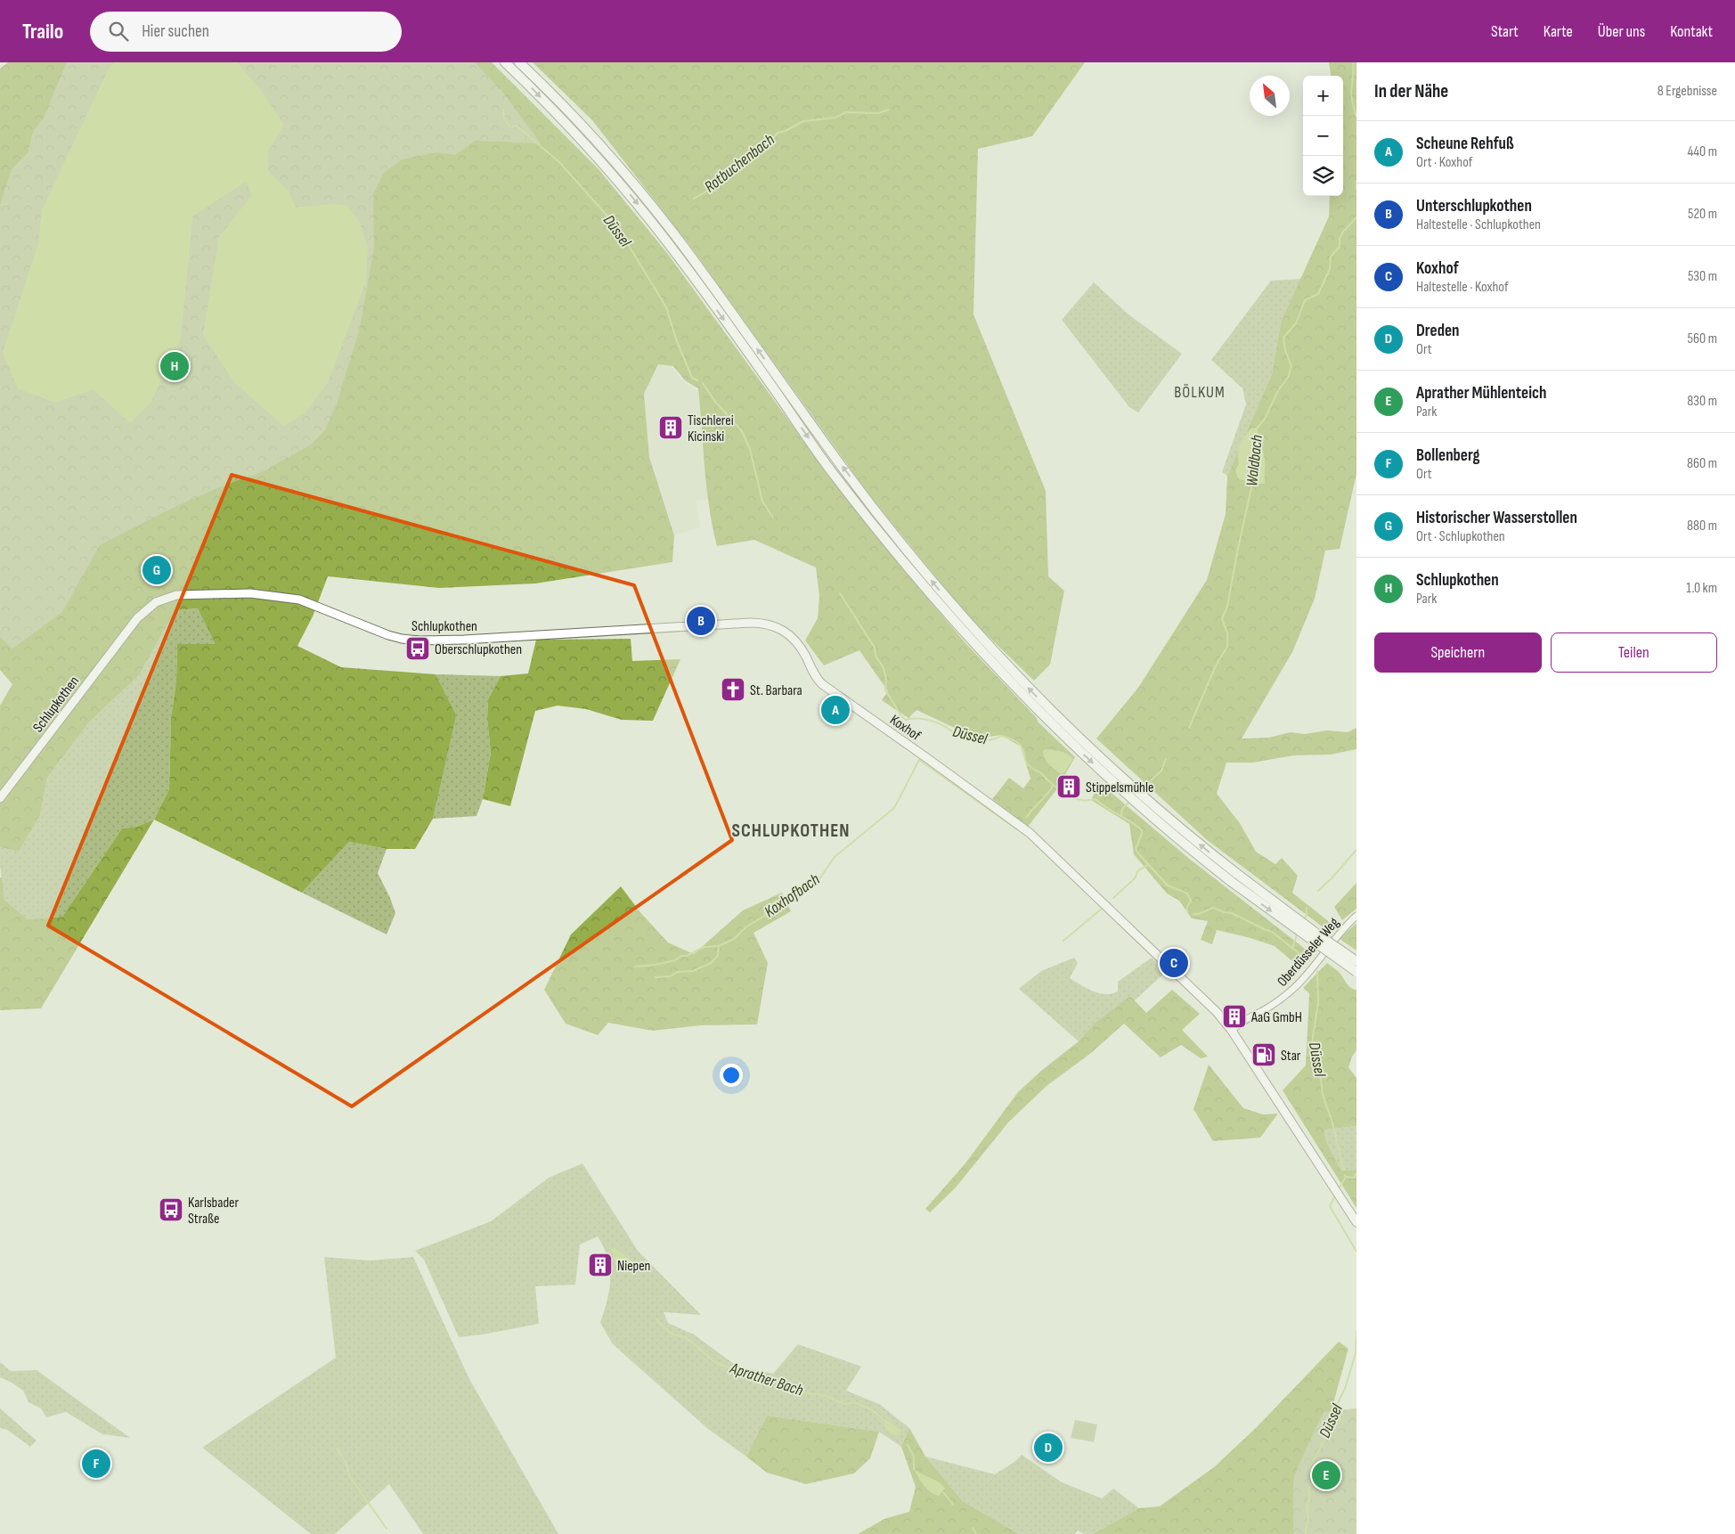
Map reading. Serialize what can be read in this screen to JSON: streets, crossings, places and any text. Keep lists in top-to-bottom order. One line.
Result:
{"streets":{"main road":["Schlupkothen","Koxhof"],"street":["Oberdüsseler Weg"]},"crossings":[["Schlupkothen","Koxhof"],["Koxhof","Oberdüsseler Weg"]],"districts":["BÖLKUM","SCHLUPKOTHEN"],"water":["Rotbuchenbach","Düssel","Waldbach","Koxhofbach","Aprather Bach"],"places":{"building":["Tischlerei Kicinski","Stippelsmühle","AaG GmbH","Niepen"],"bus stop":["Oberschlupkothen","Karlsbader Straße"],"church":["St. Barbara"],"fuel station":["Star"]},"north":"top left","page":{"header":"Trailo","search":"Hier suchen","nav":["Start","Karte","Über uns","Kontakt"],"heading":["In der Nähe","8 Ergebnisse"],"map_buttons":["+","−"],"list":[{"mark":"A","name":"Scheune Rehfuß","note":"Ort · Koxhof","value":"440 m"},{"mark":"B","name":"Unterschlupkothen","note":"Haltestelle · Schlupkothen","value":"520 m"},{"mark":"C","name":"Koxhof","note":"Haltestelle · Koxhof","value":"530 m"},{"mark":"D","name":"Dreden","note":"Ort","value":"560 m"},{"mark":"E","name":"Aprather Mühlenteich","note":"Park","value":"830 m"},{"mark":"F","name":"Bollenberg","note":"Ort","value":"860 m"},{"mark":"G","name":"Historischer Wasserstollen","note":"Ort · Schlupkothen","value":"880 m"},{"mark":"H","name":"Schlupkothen","note":"Park","value":"1.0 km"}],"pins":["H","G","B","A","C","D","F","E"],"buttons":["Speichern","Teilen"]}}
